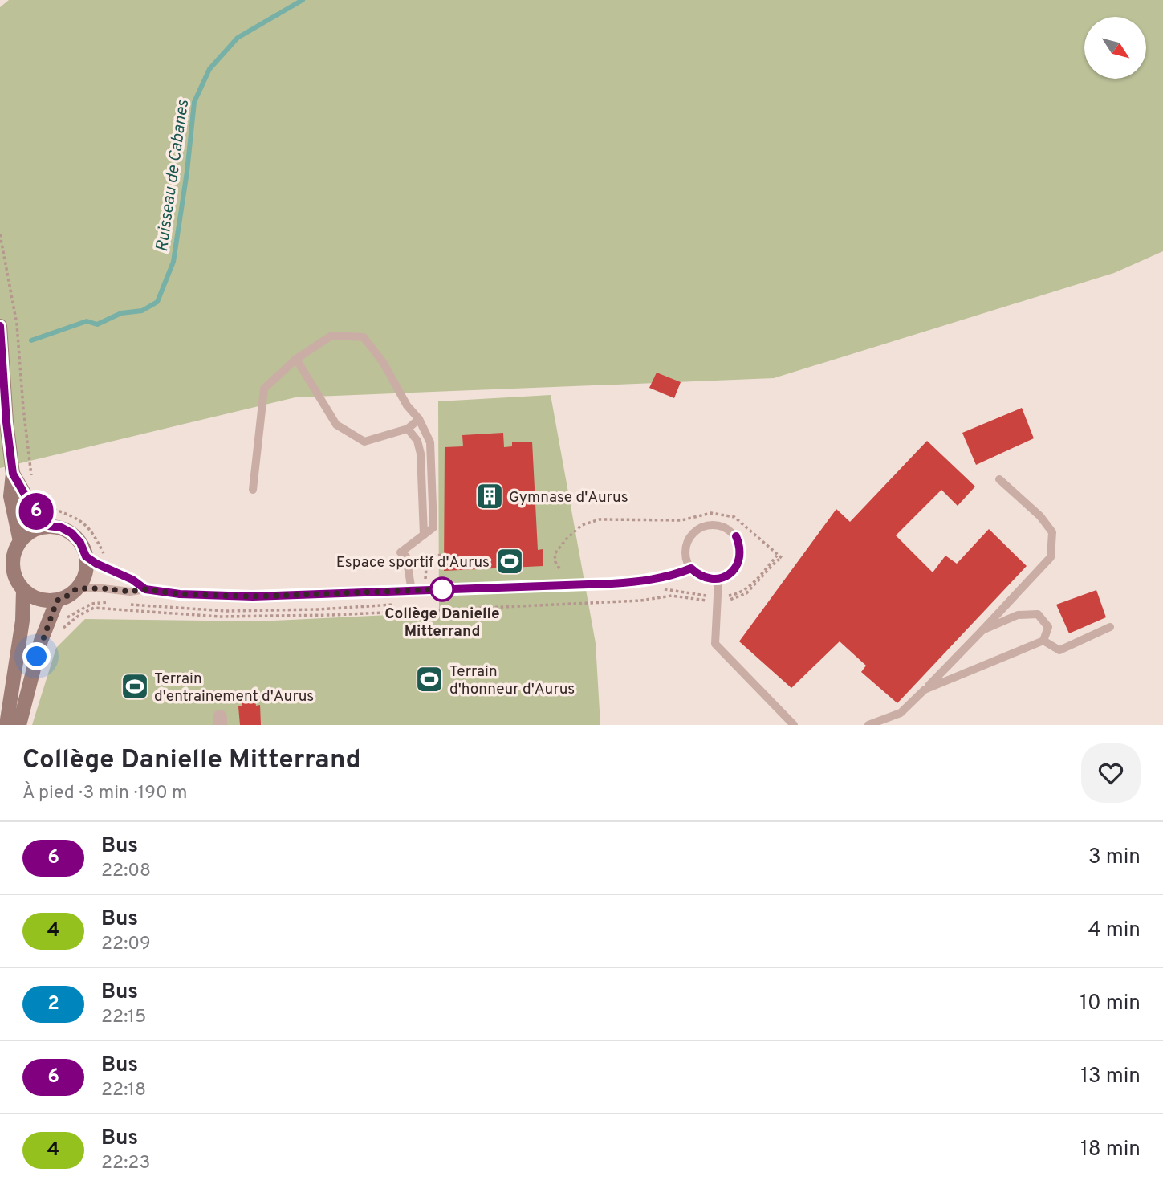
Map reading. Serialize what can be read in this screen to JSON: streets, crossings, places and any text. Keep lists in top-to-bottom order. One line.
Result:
{"water":["Ruisseau de Cabanes"],"places":{"building":["Gymnase d'Aurus"],"sports":["Espace sportif d'Aurus","Terrain d'honneur d'Aurus","Terrain d'entrainement d'Aurus"],"other":["Collège Danielle Mitterrand"]},"lines":["bus line 6"],"north":"bottom right","page":{"on_map":"6","heading":["Collège Danielle Mitterrand","À pied · 3 min · 190 m"],"list":[{"mark":"6","name":"Bus","note":"22:08","value":"3 min"},{"mark":"4","name":"Bus","note":"22:09","value":"4 min"},{"mark":"2","name":"Bus","note":"22:15","value":"10 min"},{"mark":"6","name":"Bus","note":"22:18","value":"13 min"},{"mark":"4","name":"Bus","note":"22:23","value":"18 min"}]}}
